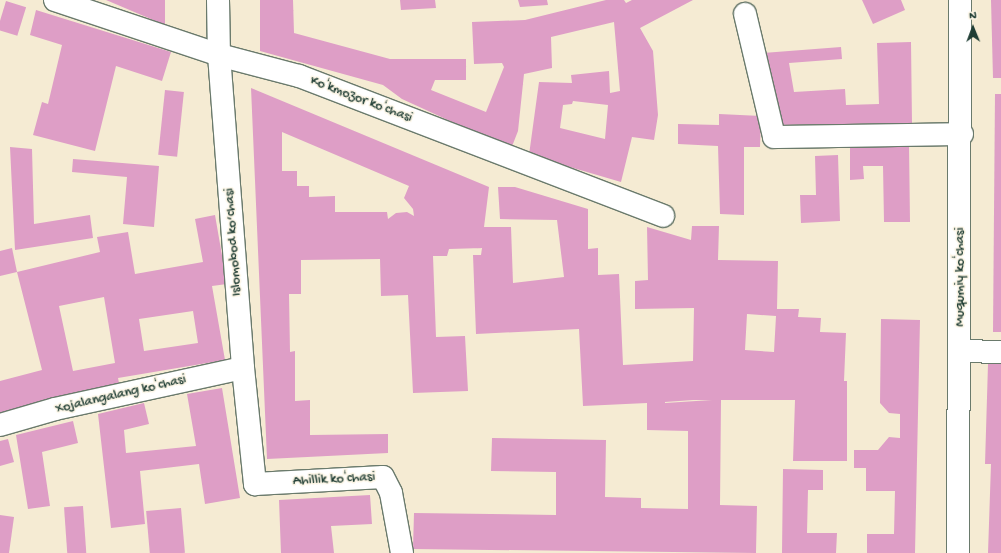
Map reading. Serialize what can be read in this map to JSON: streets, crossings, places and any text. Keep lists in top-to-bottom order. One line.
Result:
{"streets":{"street":["Koʻkmozor koʻchasi","Islomobod ko‘chasi","Muqumiy koʻchasi","Xojalangalang koʻchasi","Ahillik koʻchasi"]},"crossings":[["Koʻkmozor koʻchasi","Islomobod ko‘chasi"],["Islomobod ko‘chasi","Xojalangalang koʻchasi"],["Islomobod ko‘chasi","Ahillik koʻchasi"]],"north":"top"}
